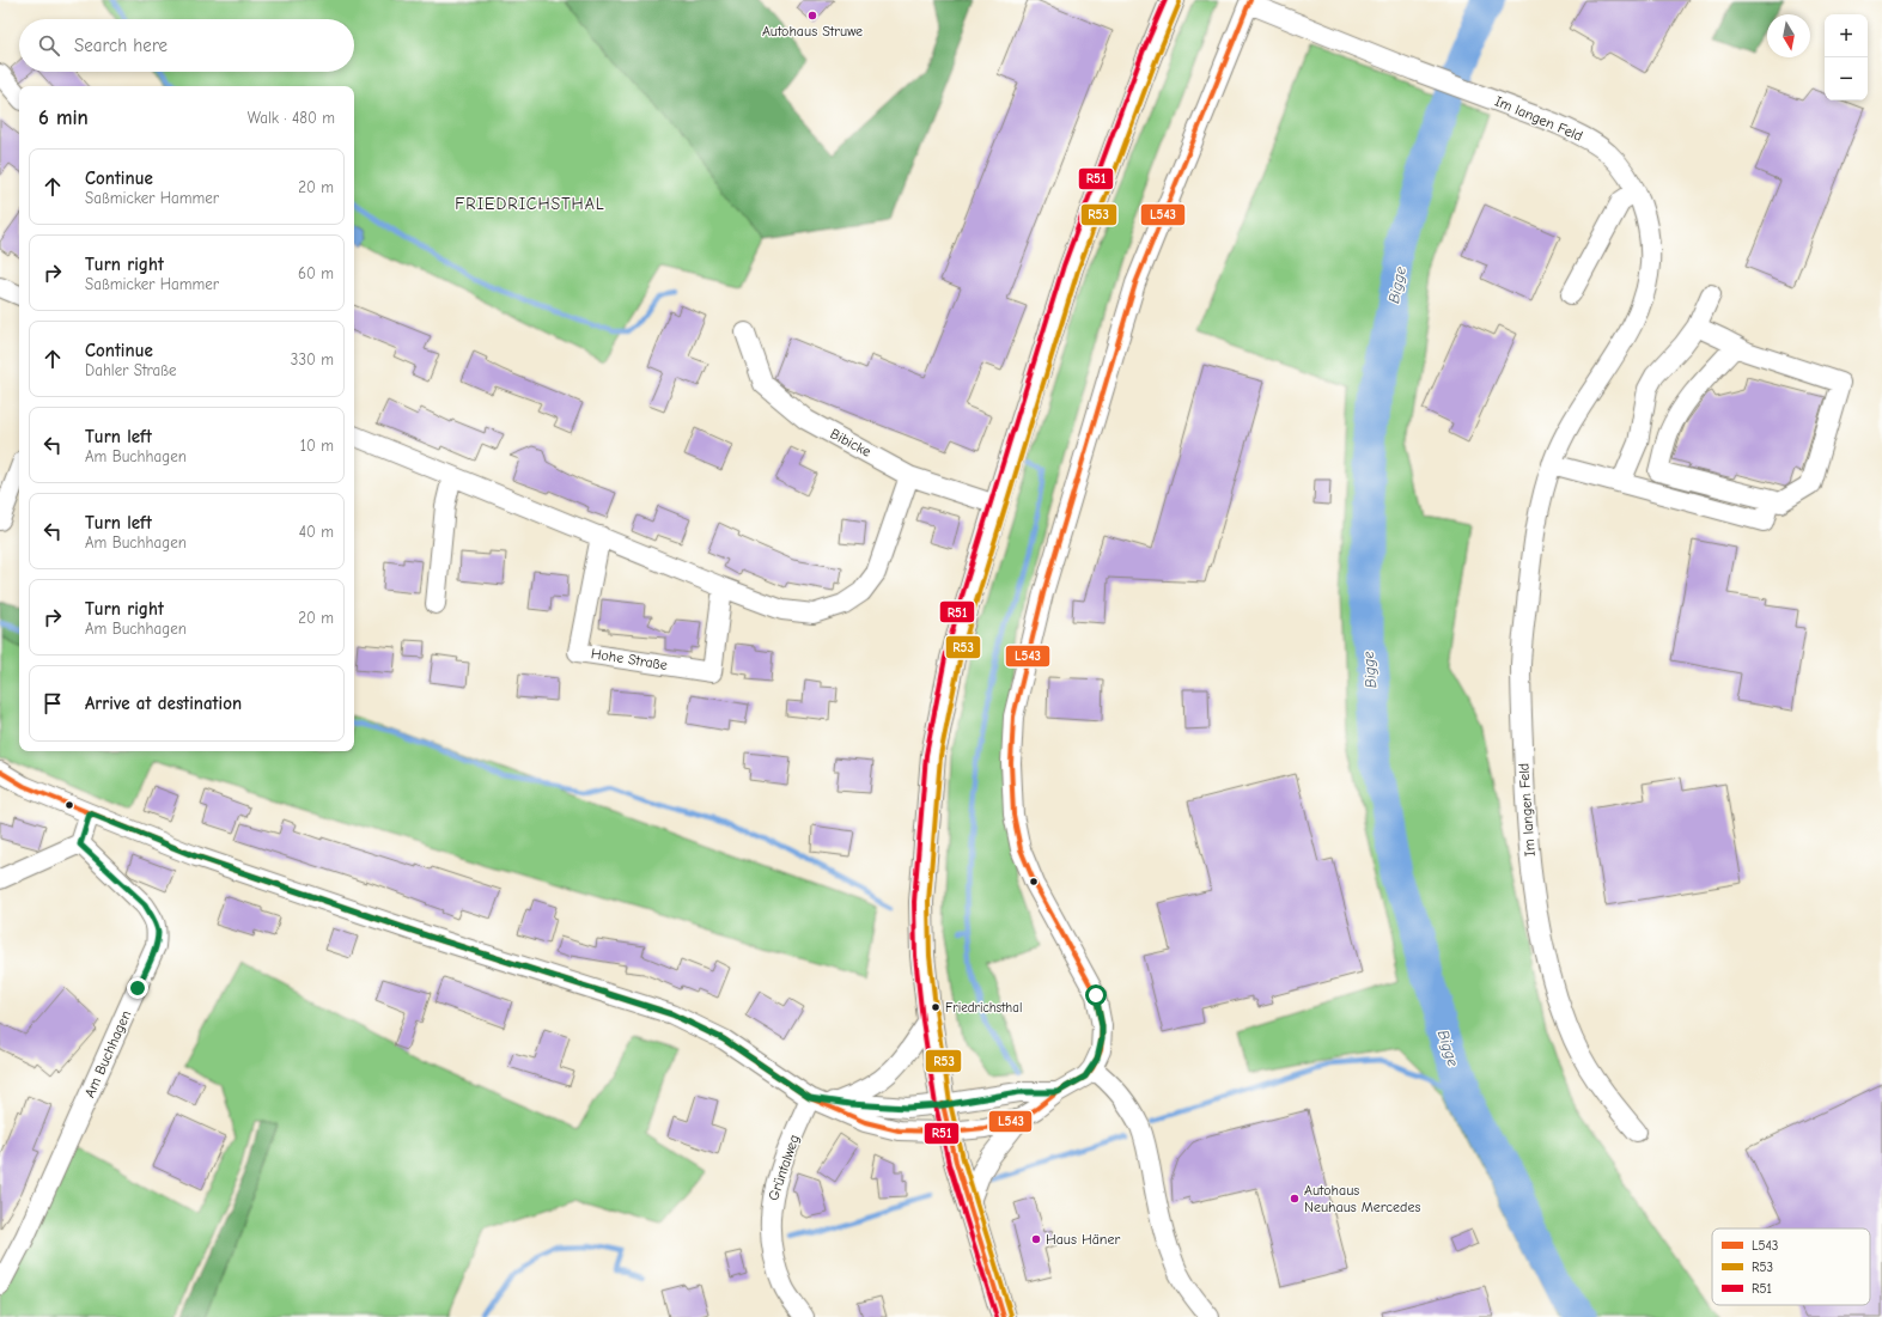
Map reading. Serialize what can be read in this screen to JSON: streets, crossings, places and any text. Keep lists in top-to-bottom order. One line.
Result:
{"streets":{"street":["Im langen Feld","Bibicke","Hohe Straße","Am Buchhagen","Grüntalweg"]},"districts":["FRIEDRICHSTHAL"],"water":["Bigge"],"places":["Autohaus Struwe","Friedrichsthal","Autohaus Neuhaus Mercedes","Haus Häner"],"lines":["transit line L543","transit line R51","transit line R53"],"legend":["L543","R53","R51"],"north":"bottom","page":{"map_buttons":["+","−"],"search":"Search here","heading":["6 min","Walk · 480 m"],"list":[["Continue","Saßmicker Hammer","20 m"],["Turn right","Saßmicker Hammer","60 m"],["Continue","Dahler Straße","330 m"],["Turn left","Am Buchhagen","10 m"],["Turn left","Am Buchhagen","40 m"],["Turn right","Am Buchhagen","20 m"],"Arrive at destination"]}}
